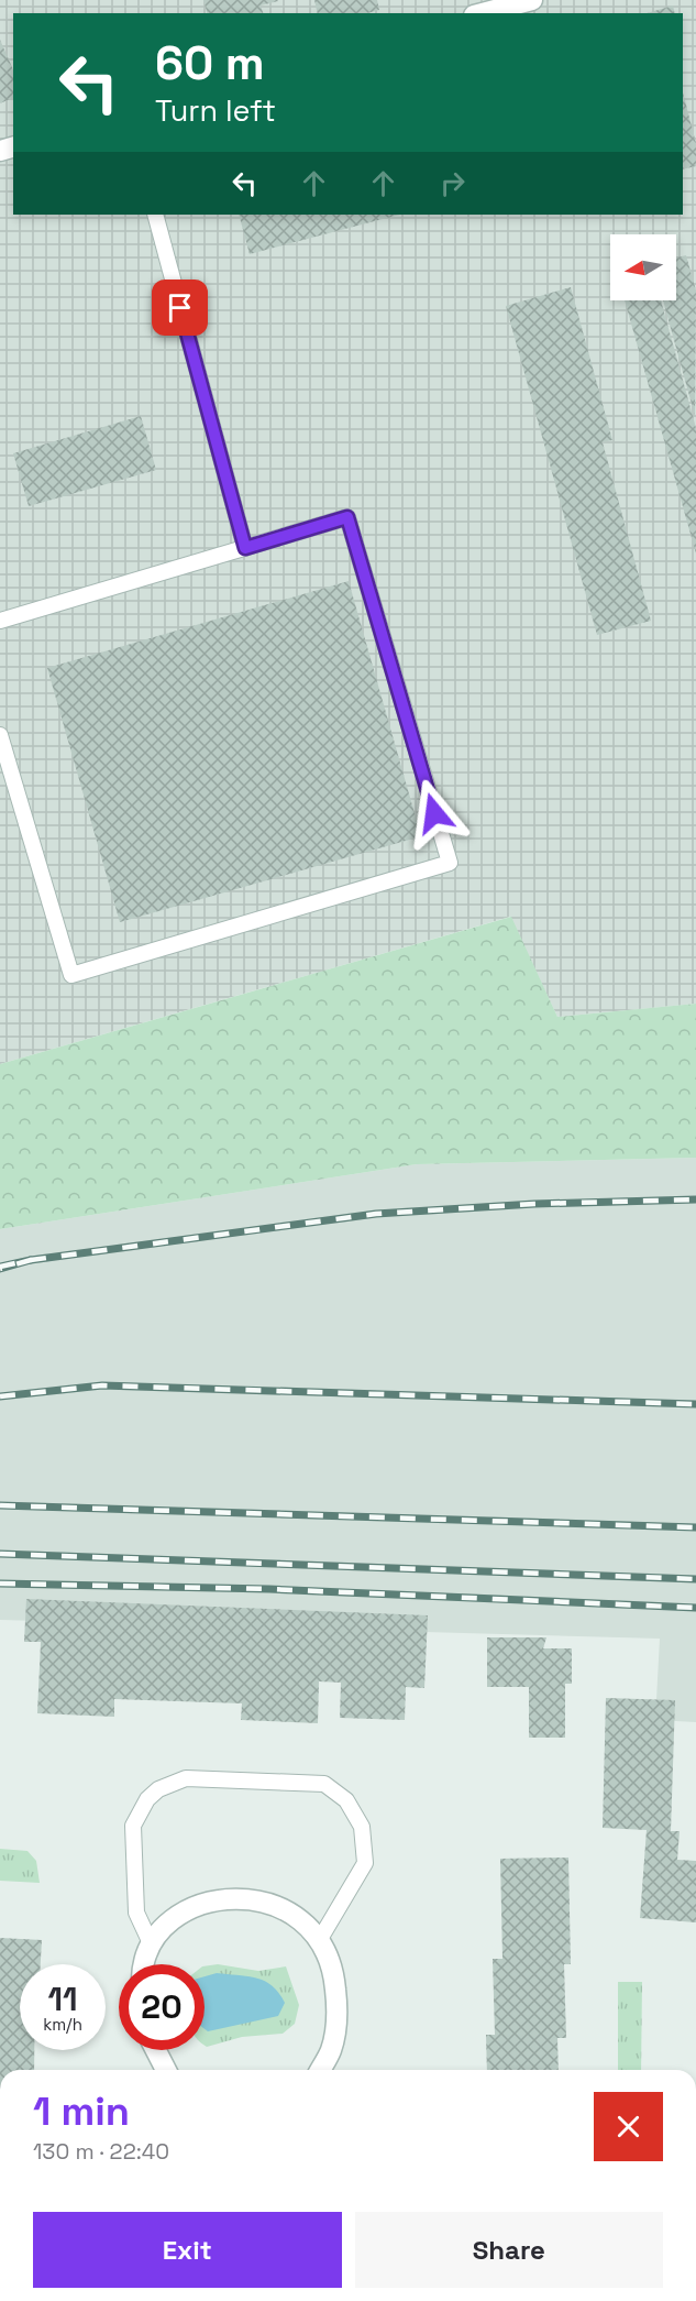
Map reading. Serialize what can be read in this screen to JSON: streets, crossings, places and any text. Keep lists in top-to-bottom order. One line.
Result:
{"north":"left","page":{"turn":["60 m","Turn left"],"speed":"11 km/h","limit":"20","heading":["1 min","130 m · 22:40"],"buttons":["Exit","Share"]}}
